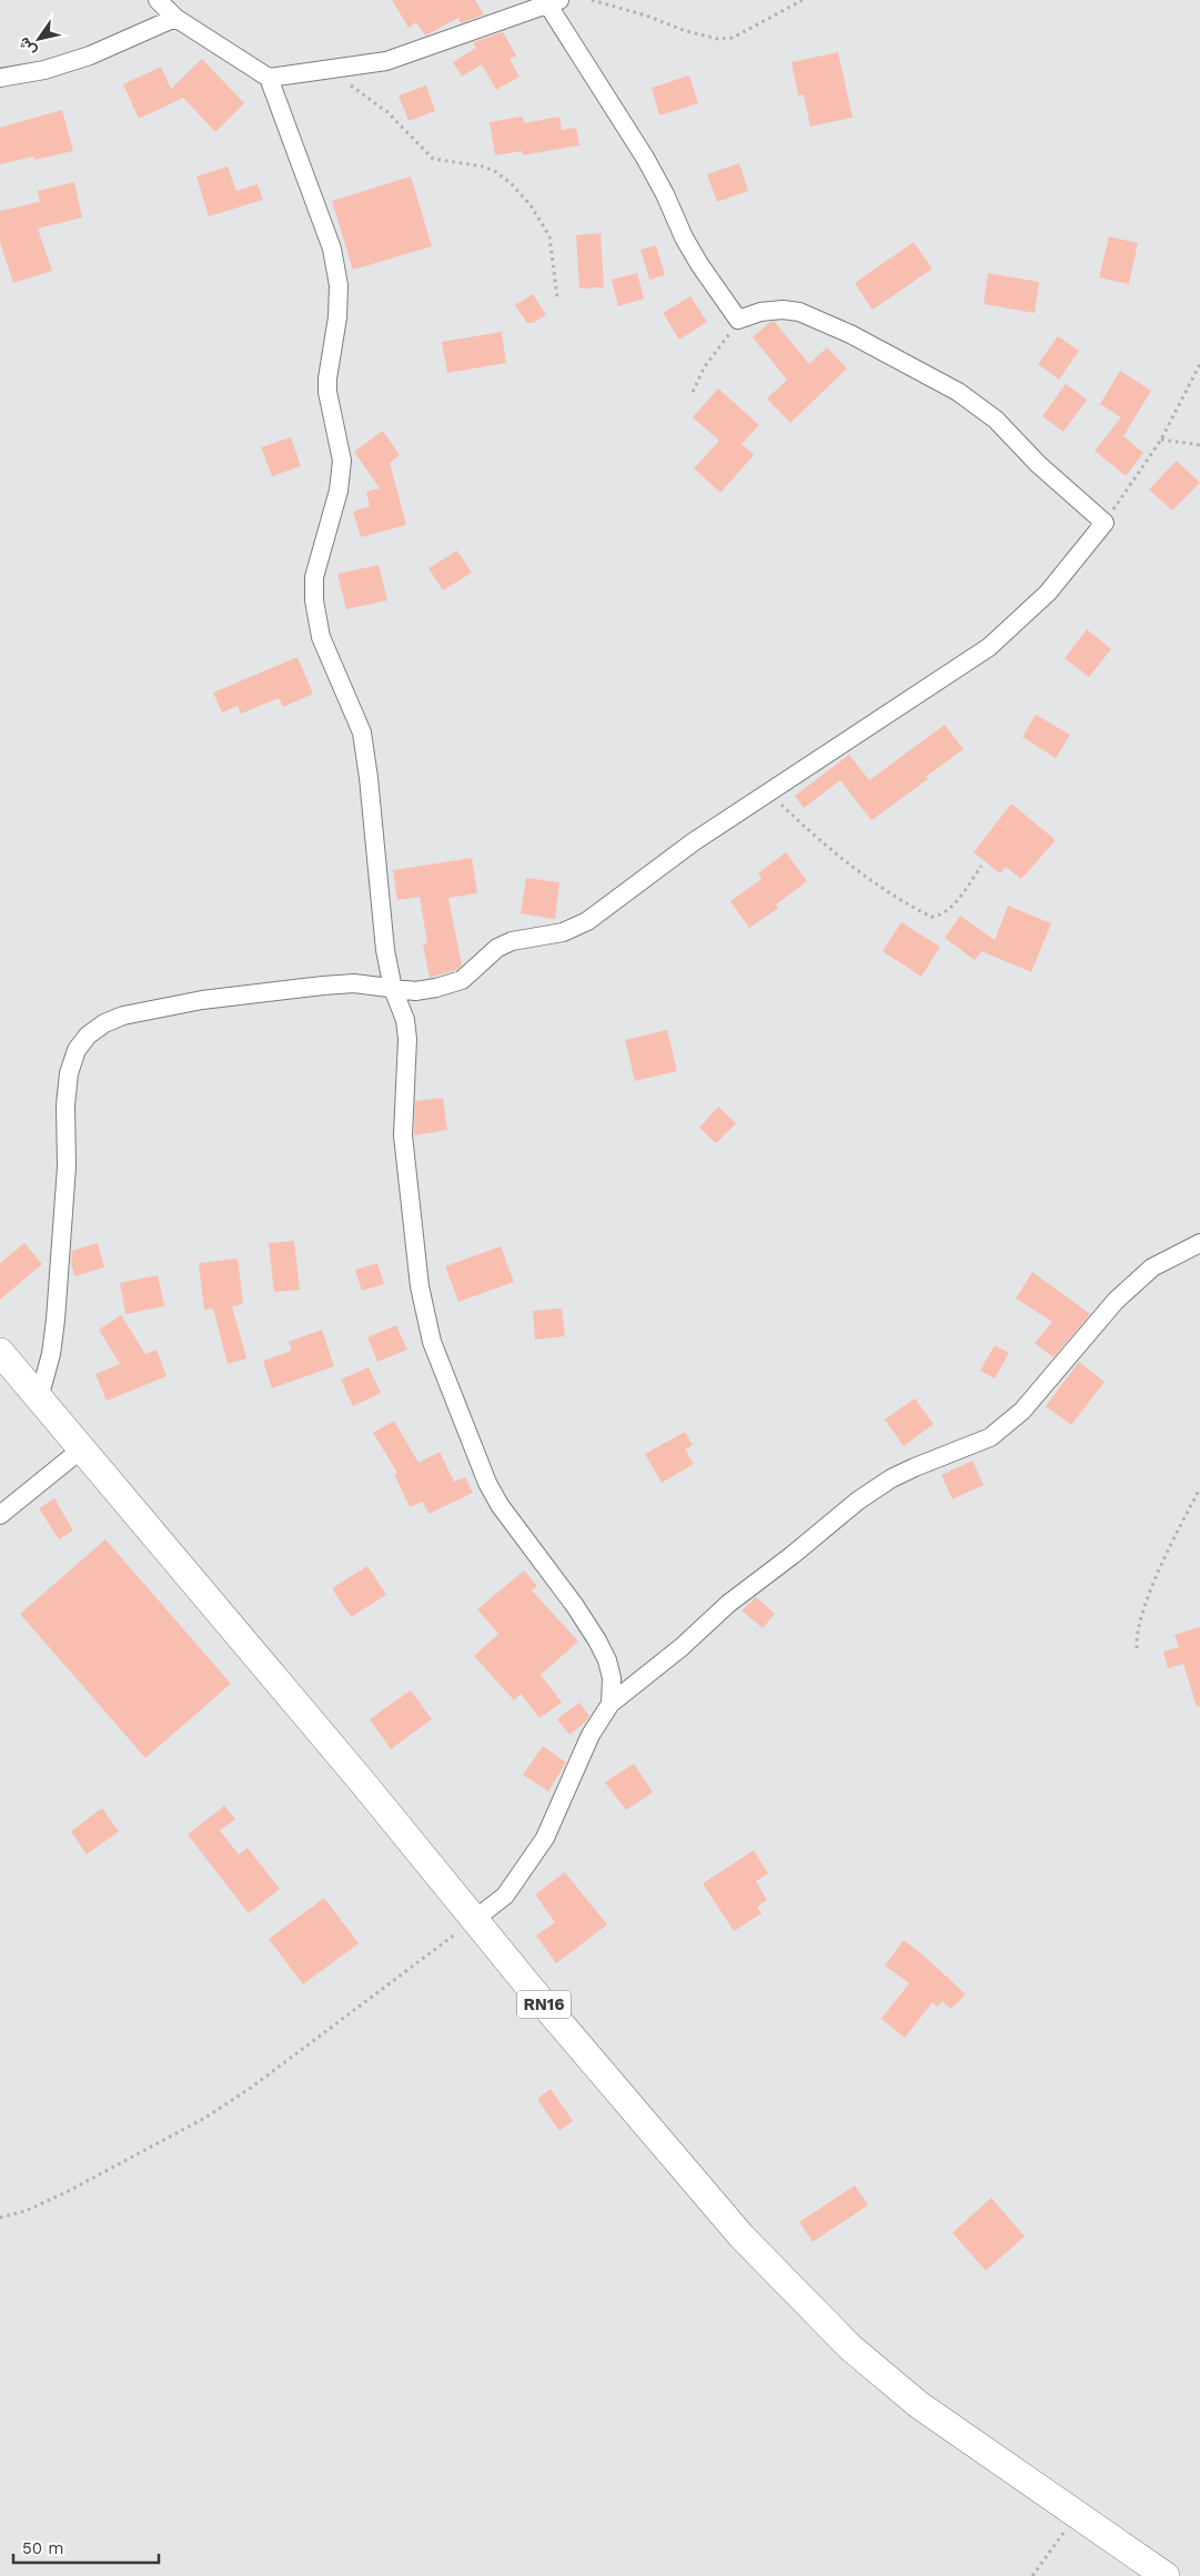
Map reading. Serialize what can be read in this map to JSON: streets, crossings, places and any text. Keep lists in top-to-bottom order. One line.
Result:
{"streets":{"main road":["RN16"]},"scale_bar":"50 m","north":"bottom left"}
